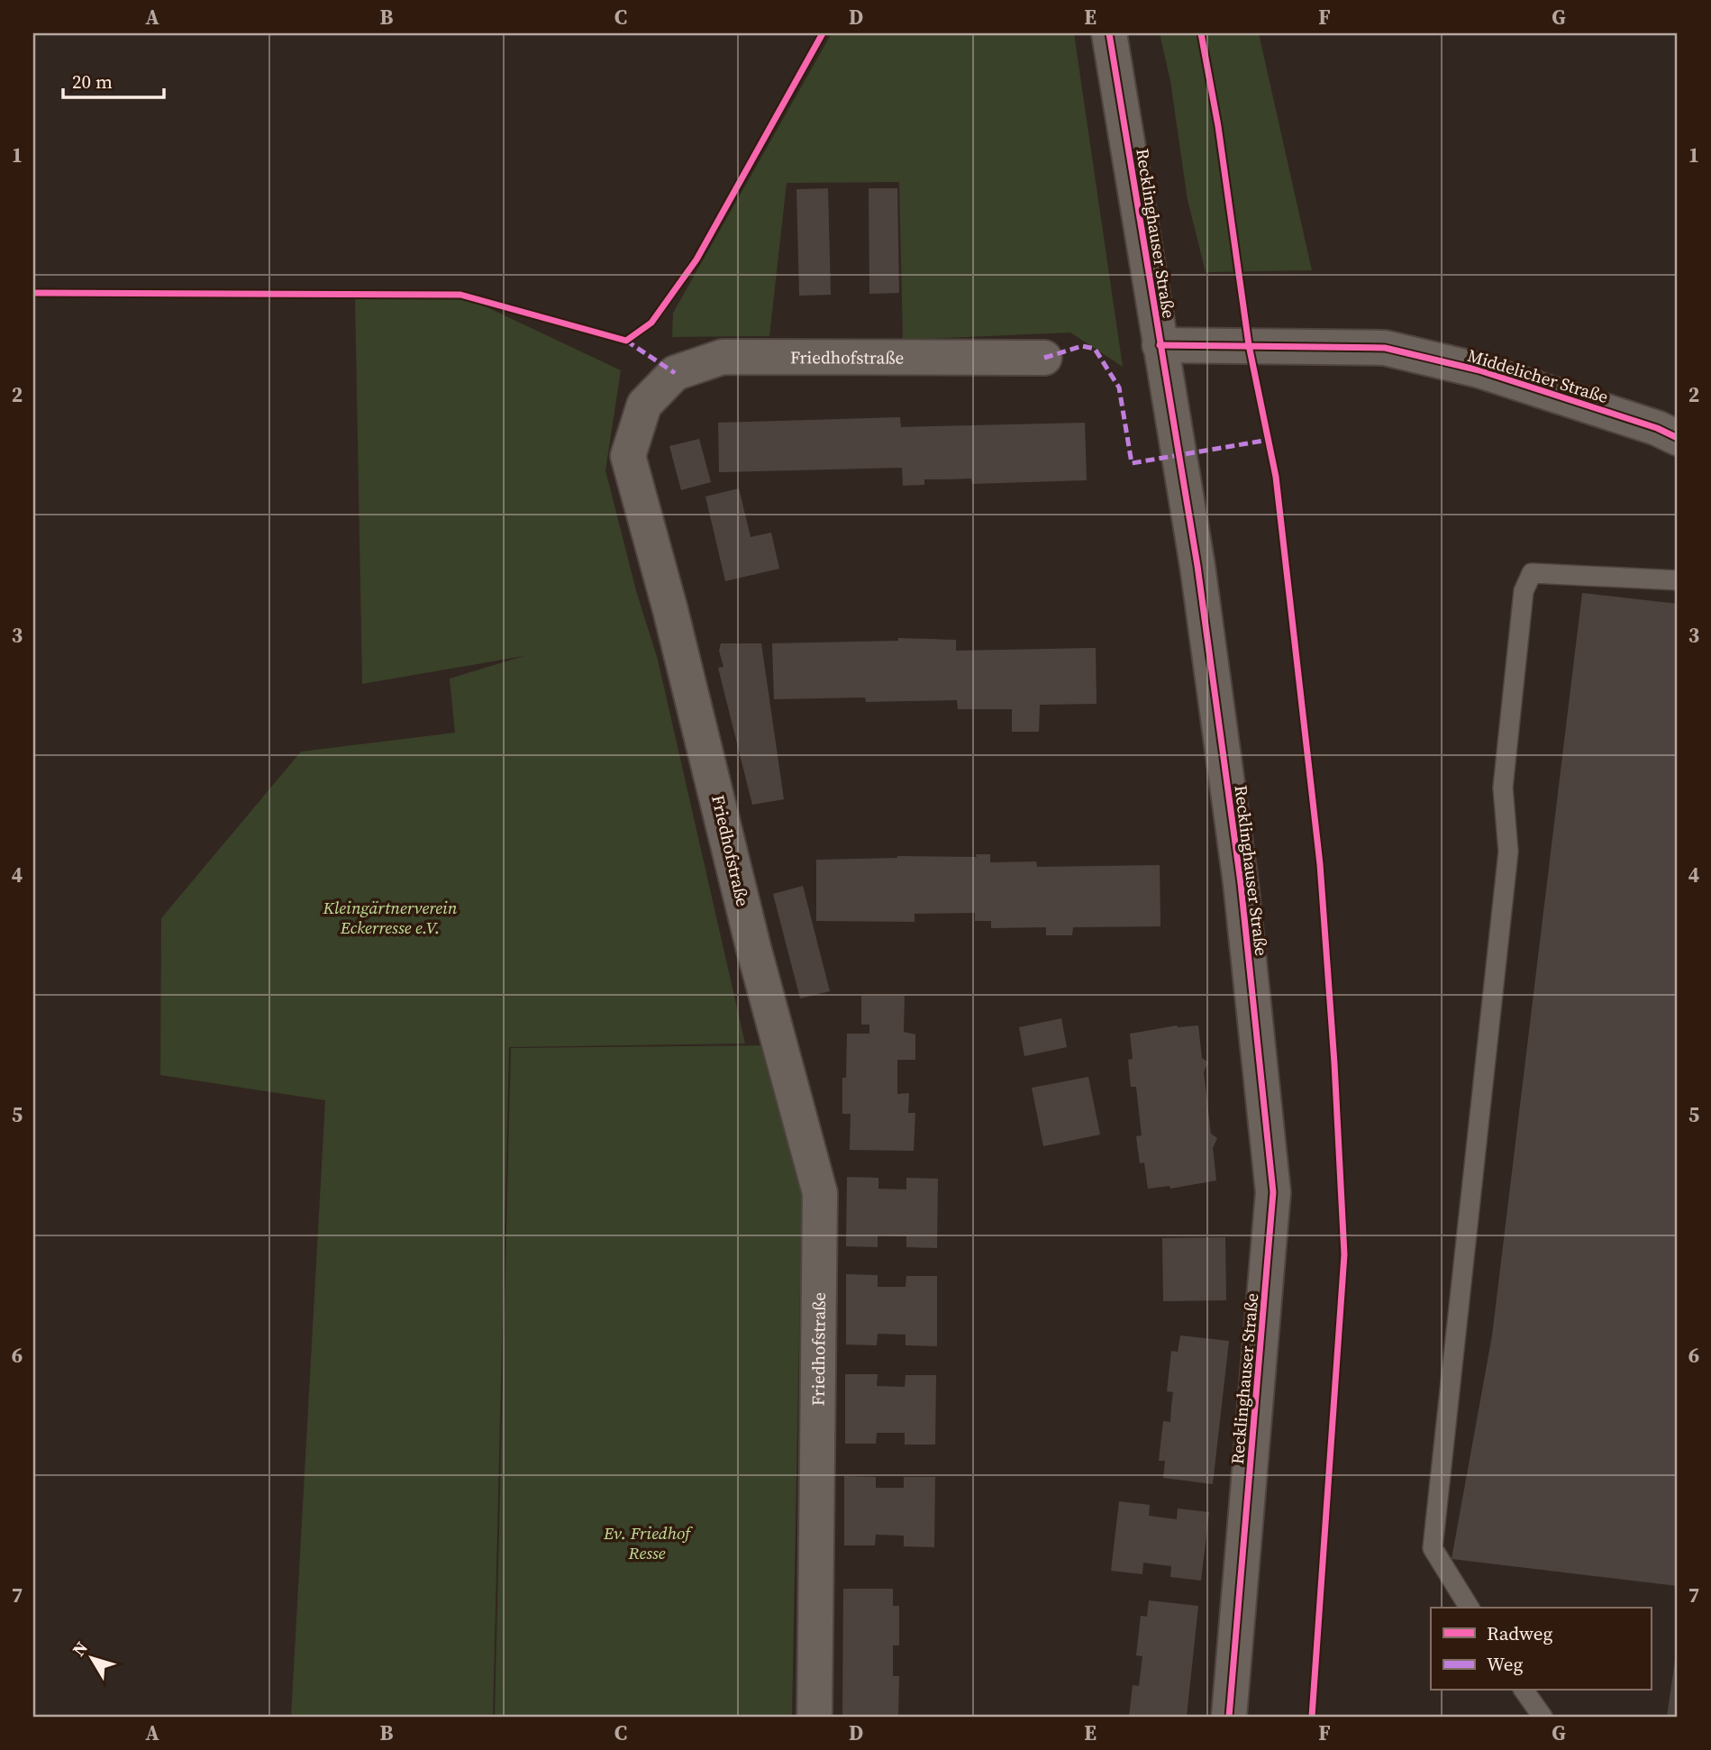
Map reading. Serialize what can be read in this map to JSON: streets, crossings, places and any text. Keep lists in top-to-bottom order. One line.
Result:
{"streets":{"street":["Recklinghauser Straße","Friedhofstraße","Middelicher Straße"]},"crossings":[["Recklinghauser Straße","Middelicher Straße"]],"parks":["Kleingärtnerverein Eckerresse e.V.","Ev. Friedhof Resse"],"legend":["Radweg","Weg"],"scale_bar":"20 m","north":"top left","grid":{"columns":["A","B","C","D","E","F","G"],"rows":["1","2","3","4","5","6","7"]}}
